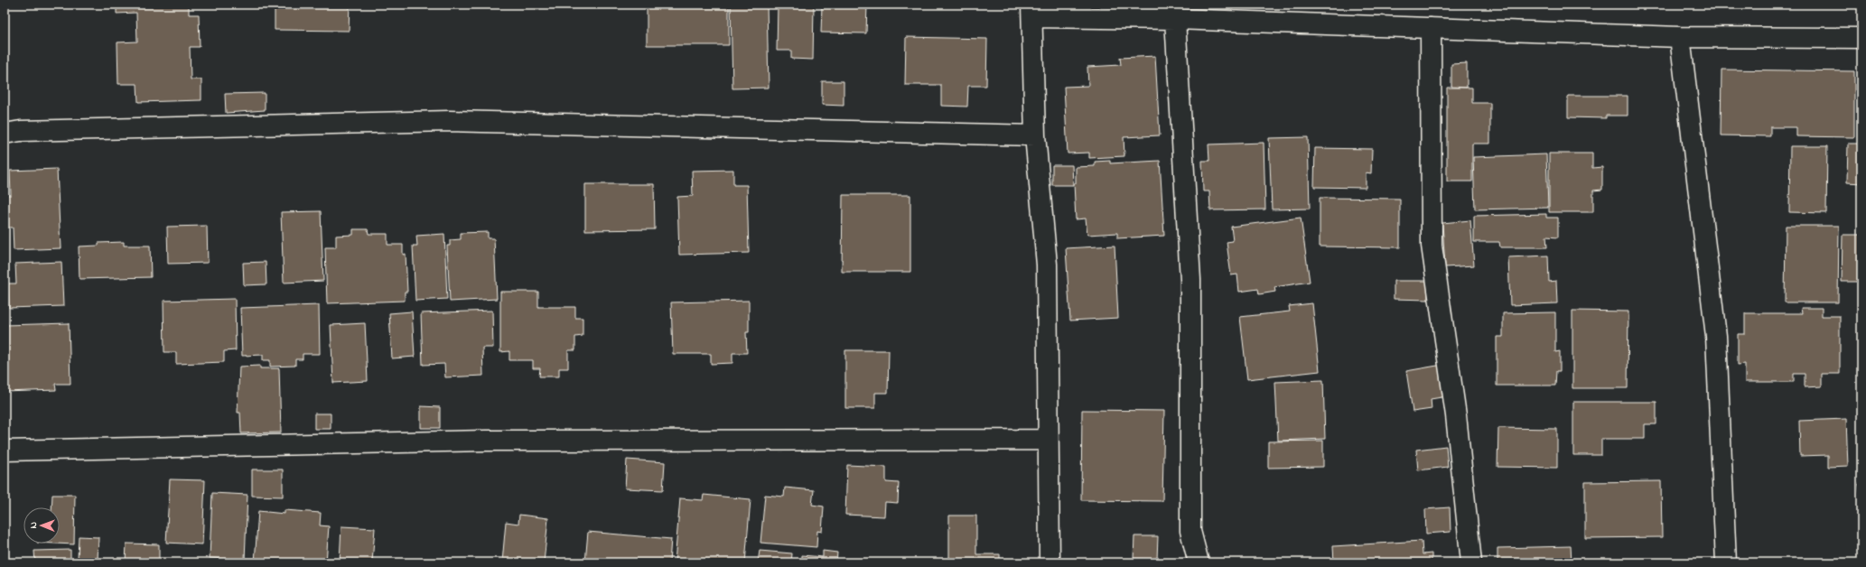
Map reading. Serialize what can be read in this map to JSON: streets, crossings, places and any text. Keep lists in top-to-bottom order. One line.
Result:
{"north":"left"}
